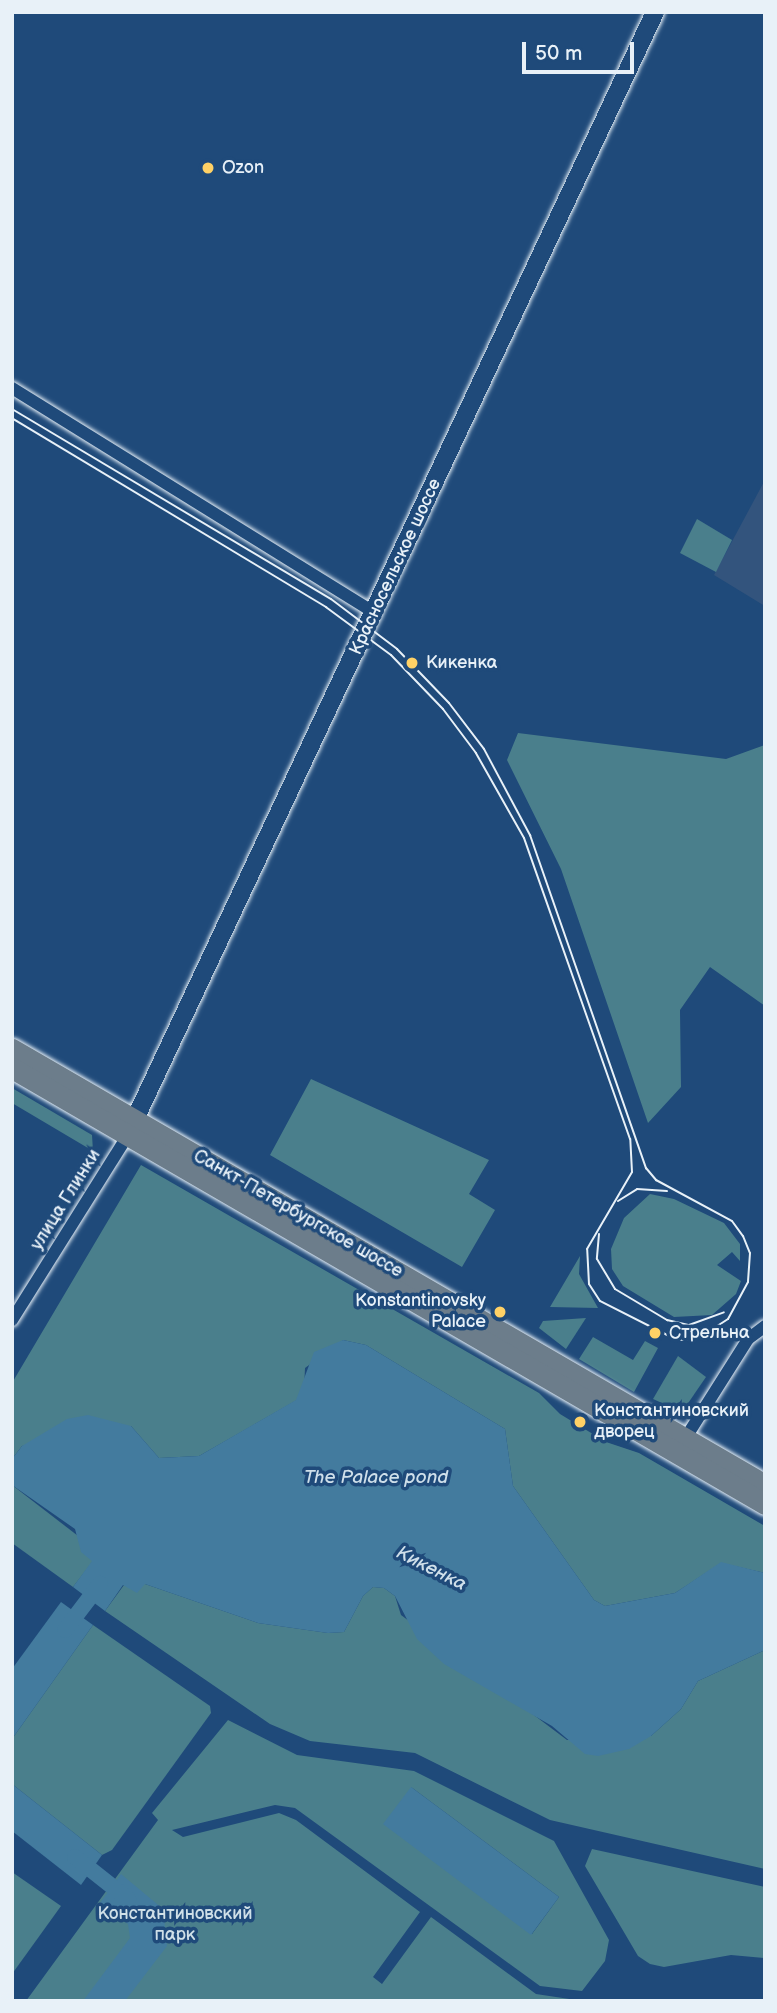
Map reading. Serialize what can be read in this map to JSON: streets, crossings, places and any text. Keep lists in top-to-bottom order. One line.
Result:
{"streets":{"main road":["Красносельское шоссе","Санкт-Петербургское шоссе"],"street":["улица Глинки"]},"crossings":[["Красносельское шоссе","улица Глинки"],["Красносельское шоссе","Санкт-Петербургское шоссе"],["улица Глинки","Санкт-Петербургское шоссе"]],"water":["The Palace pond","Кикенка"],"parks":["Константиновский парк"],"places":["Ozon","Кикенка","Konstantinovsky Palace","Стрельна","Константиновский дворец"],"scale_bar":"50 m"}
